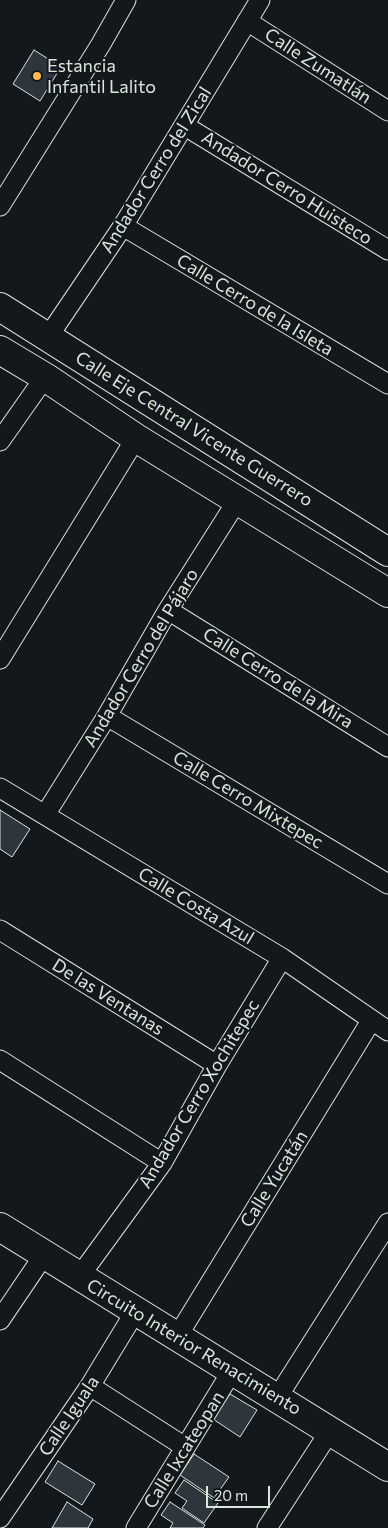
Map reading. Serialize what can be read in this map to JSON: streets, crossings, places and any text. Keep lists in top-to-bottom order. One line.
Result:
{"streets":{"main road":["Calle Eje Central Vicente Guerrero","Circuito Interior Renacimiento"],"street":["Calle Zumatlán","Andador Cerro del Zical","Andador Cerro Huisteco","Calle Cerro de la Isleta","Andador Cerro del Pájaro","Calle Cerro de la Mira","Calle Cerro Mixtepec","Calle Costa Azul","De las Ventanas","Andador Cerro Xochitepec","Calle Yucatán","Calle Iguala","Calle Ixcateopan"]},"crossings":[["Calle Zumatlán","Andador Cerro del Zical"],["Andador Cerro del Zical","Andador Cerro Huisteco"],["Andador Cerro del Zical","Calle Cerro de la Isleta"],["Andador Cerro del Zical","Calle Eje Central Vicente Guerrero"],["Calle Eje Central Vicente Guerrero","Andador Cerro del Pájaro"],["Andador Cerro del Pájaro","Calle Cerro de la Mira"],["Andador Cerro del Pájaro","Calle Cerro Mixtepec"],["Andador Cerro del Pájaro","Calle Costa Azul"],["Calle Costa Azul","Andador Cerro Xochitepec"],["Calle Costa Azul","Calle Yucatán"],["De las Ventanas","Andador Cerro Xochitepec"],["Andador Cerro Xochitepec","Circuito Interior Renacimiento"],["Calle Yucatán","Circuito Interior Renacimiento"],["Circuito Interior Renacimiento","Calle Iguala"],["Circuito Interior Renacimiento","Calle Ixcateopan"]],"places":["Estancia Infantil Lalito"],"scale_bar":"20 m"}
